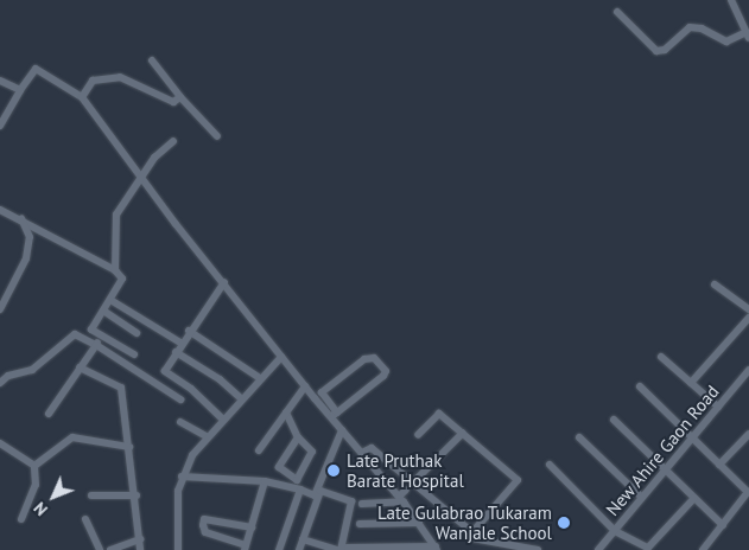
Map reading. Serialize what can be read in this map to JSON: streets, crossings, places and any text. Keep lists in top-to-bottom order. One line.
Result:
{"streets":{"street":["New Ahire Gaon Road"]},"places":["Late Pruthak Barate Hospital","Late Gulabrao Tukaram Wanjale School"],"north":"bottom left"}
